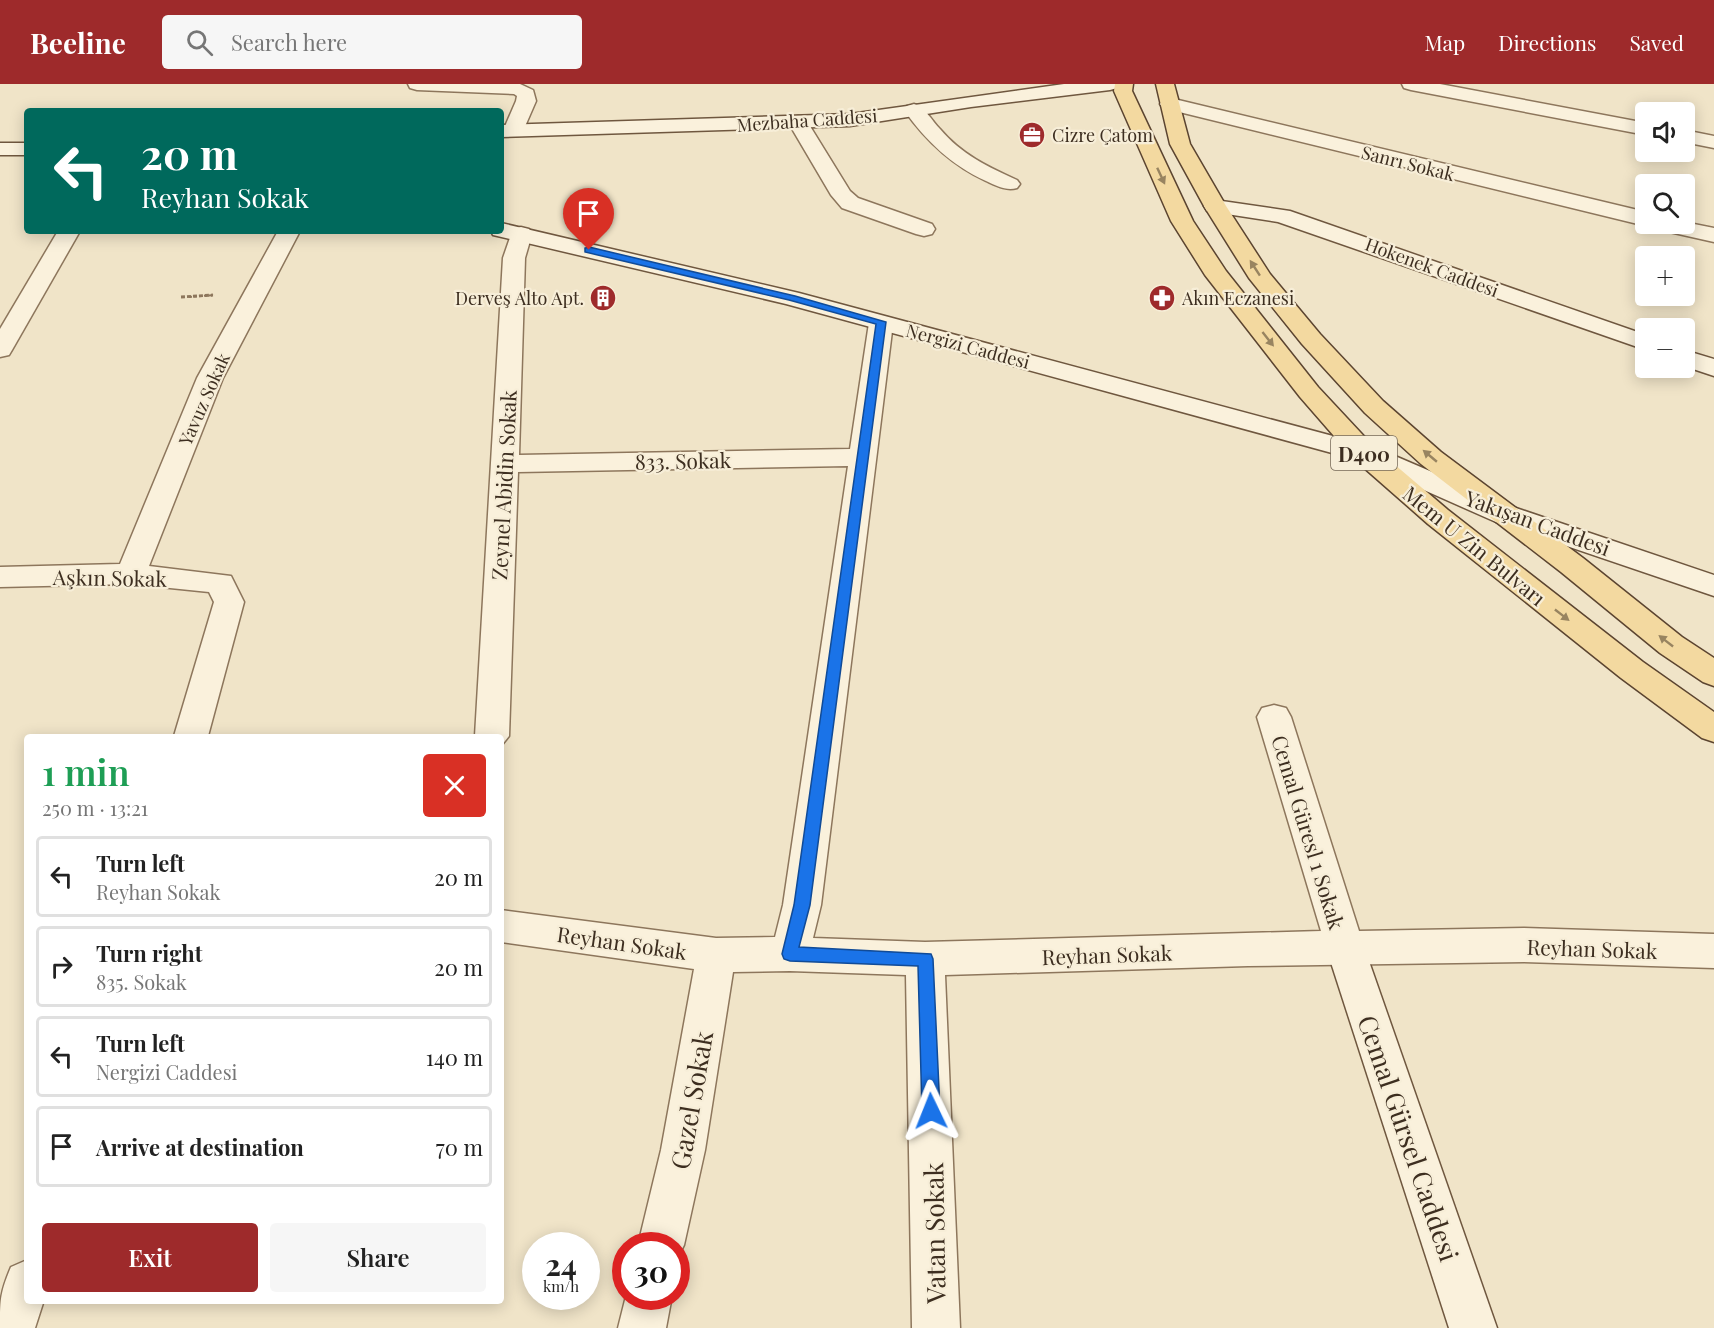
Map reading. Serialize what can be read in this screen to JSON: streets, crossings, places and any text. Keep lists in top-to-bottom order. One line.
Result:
{"streets":{"main road":["D400","Mem U Zin Bulvarı"],"street":["Mezbaha Caddesi","Sanrı Sokak","Hokenek Caddesi","Nergizi Caddesi","Yavuz Sokak","833. Sokak","Zeynel Abidin Sokak","Yakışan Caddesi","Aşkın Sokak","Cemal Güresl 1 Sokak","Reyhan Sokak","Gazel Sokak","Cemal Gürsel Caddesi","Vatan Sokak"]},"crossings":[["Sanrı Sokak","Mem U Zin Bulvarı"],["Hokenek Caddesi","Mem U Zin Bulvarı"],["Nergizi Caddesi","Zeynel Abidin Sokak"],["Nergizi Caddesi","Yakışan Caddesi"],["Nergizi Caddesi","Mem U Zin Bulvarı"],["Yavuz Sokak","Aşkın Sokak"],["833. Sokak","Zeynel Abidin Sokak"],["Yakışan Caddesi","Mem U Zin Bulvarı"],["Cemal Güresl 1 Sokak","Reyhan Sokak"],["Cemal Güresl 1 Sokak","Cemal Gürsel Caddesi"],["Reyhan Sokak","Gazel Sokak"],["Reyhan Sokak","Cemal Gürsel Caddesi"],["Reyhan Sokak","Vatan Sokak"]],"places":{"office":["Cizre Çatom"],"building":["Derveş Alto Apt."],"pharmacy":["Akın Eczanesi"]},"page":{"header":"Beeline","search":"Search here","nav":["Map","Directions","Saved"],"map_buttons":["+","−"],"turn":["20 m","Reyhan Sokak"],"heading":["1 min","250 m · 13:21"],"list":[{"name":"Turn left","note":"Reyhan Sokak","value":"20 m"},{"name":"Turn right","note":"835. Sokak","value":"20 m"},{"name":"Turn left","note":"Nergizi Caddesi","value":"140 m"},{"name":"Arrive at destination","value":"70 m"}],"buttons":["Exit","Share"],"speed":"24 km/h","limit":"30"}}
